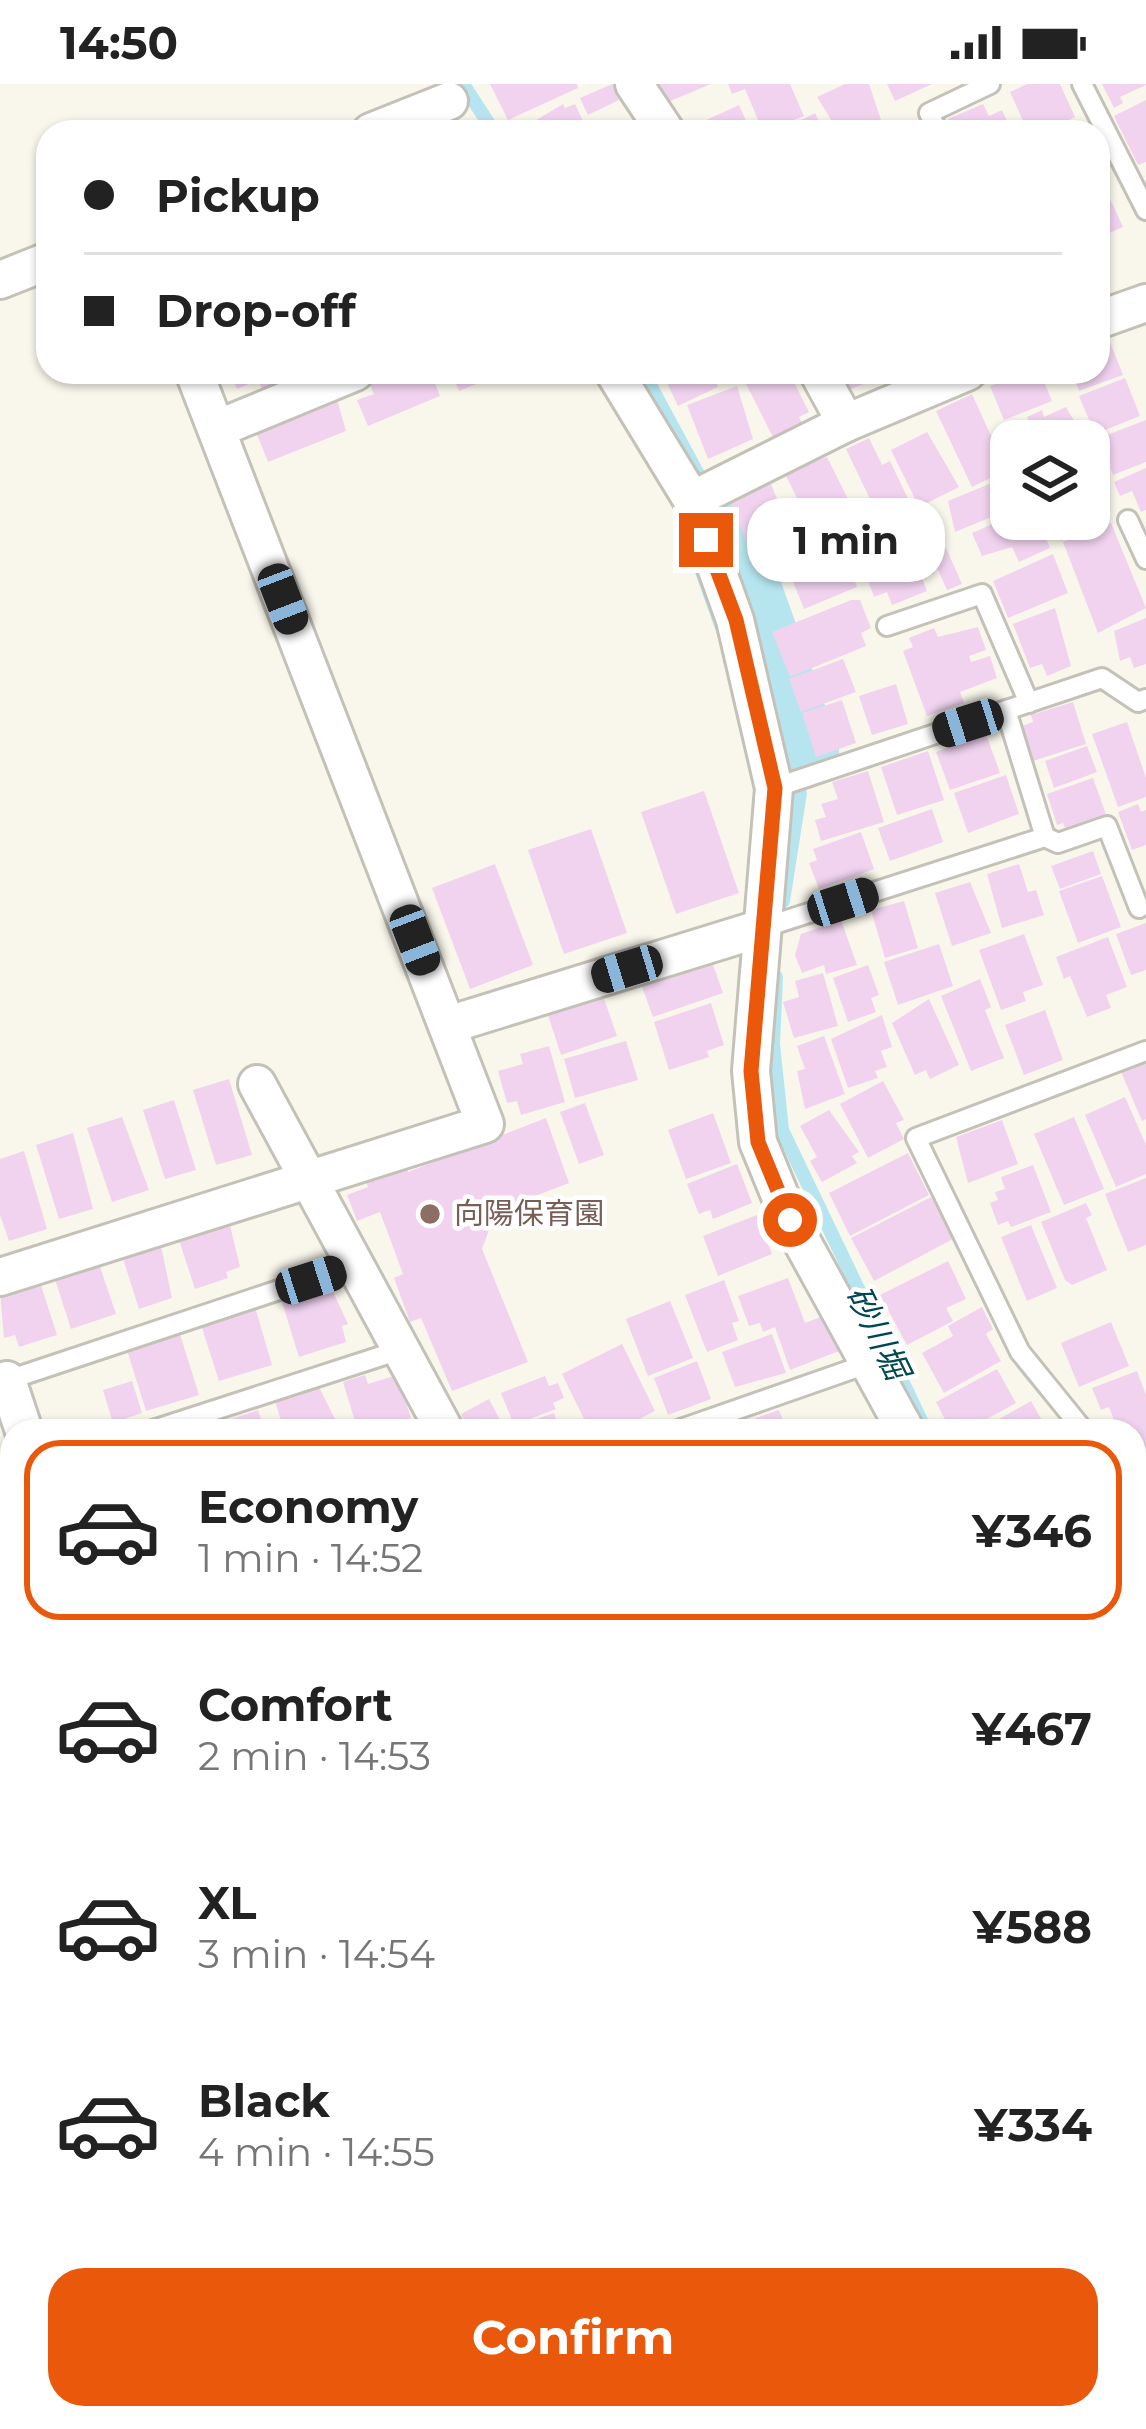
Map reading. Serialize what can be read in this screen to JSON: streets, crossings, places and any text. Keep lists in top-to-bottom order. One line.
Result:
{"water":["砂川堀"],"places":["向陽保育園"],"page":{"status":"14:50","banner":["Pickup","Drop-off"],"bubble":"1 min","list":[{"name":"Economy","note":"1 min · 14:52","value":"¥346"},{"name":"Comfort","note":"2 min · 14:53","value":"¥467"},{"name":"XL","note":"3 min · 14:54","value":"¥588"},{"name":"Black","note":"4 min · 14:55","value":"¥334"}],"buttons":"Confirm"}}
